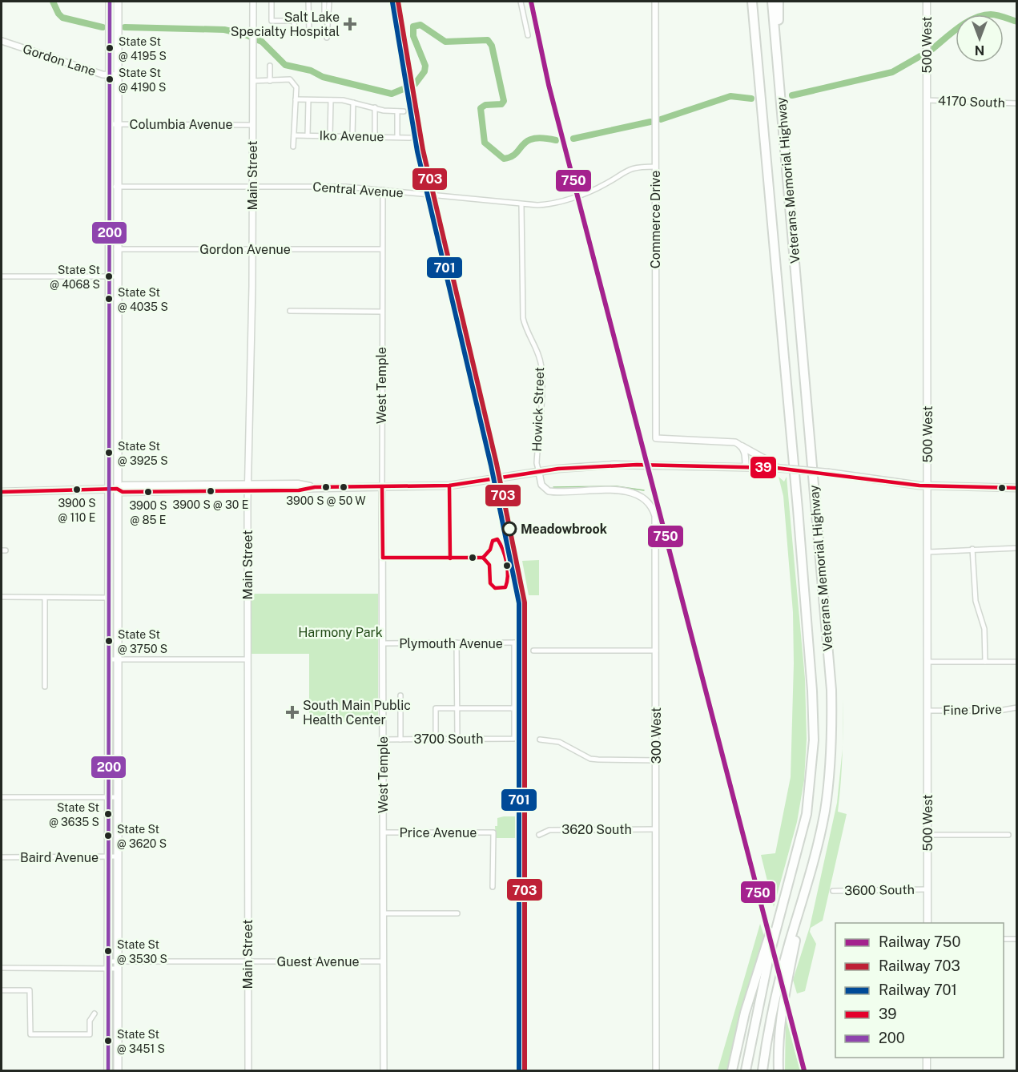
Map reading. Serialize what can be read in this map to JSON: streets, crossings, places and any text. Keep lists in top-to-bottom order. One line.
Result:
{"streets":{"highway":["Veterans Memorial Highway"],"main road":["500 West"],"street":["Gordon Lane","4170 South","Columbia Avenue","Iko Avenue","Main Street","Central Avenue","Commerce Drive","Gordon Avenue","West Temple","Howick Street","Plymouth Avenue","Fine Drive","300 West","3700 South","3620 South","Price Avenue","Baird Avenue","3600 South","Guest Avenue"]},"crossings":[["500 West","4170 South"],["500 West","Fine Drive"],["500 West","3600 South"],["Columbia Avenue","Main Street"],["Main Street","Central Avenue"],["Main Street","Gordon Avenue"],["Main Street","Guest Avenue"],["Central Avenue","Commerce Drive"],["Central Avenue","West Temple"],["Central Avenue","Howick Street"],["Gordon Avenue","West Temple"],["West Temple","Plymouth Avenue"],["West Temple","3700 South"],["West Temple","Price Avenue"],["West Temple","Guest Avenue"],["Howick Street","300 West"],["Plymouth Avenue","3700 South"],["300 West","3620 South"]],"parks":["Harmony Park"],"places":{"health":["Salt Lake Specialty Hospital","South Main Public Health Center"],"other":["State St @ 4195 S","State St @ 4190 S","State St @ 4068 S","State St @ 4035 S","State St @ 3925 S","3900 S @ 50 W","3900 S @ 110 E","3900 S @ 30 E","3900 S @ 85 E","Meadowbrook","State St @ 3750 S","State St @ 3635 S","State St @ 3620 S","State St @ 3530 S","State St @ 3451 S"]},"lines":["rail line 750","rail line 703","transit line 200","rail line 701","transit line 39"],"legend":["Railway 750","Railway 703","Railway 701","39","200"],"north":"bottom"}
